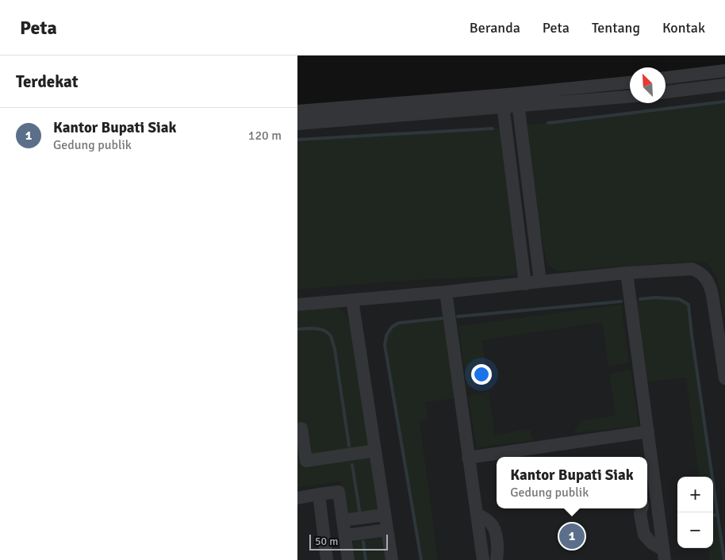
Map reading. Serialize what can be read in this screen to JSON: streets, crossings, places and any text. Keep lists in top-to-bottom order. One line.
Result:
{"scale_bar":"50 m","north":"top left","page":{"header":"Peta","nav":["Beranda","Peta","Tentang","Kontak"],"heading":"Terdekat","list":[{"mark":"1","name":"Kantor Bupati Siak","note":"Gedung publik","value":"120 m"}],"popup":["Kantor Bupati Siak","Gedung publik"],"map_buttons":["+","−"],"pins":"1","scale":"50 m"}}
